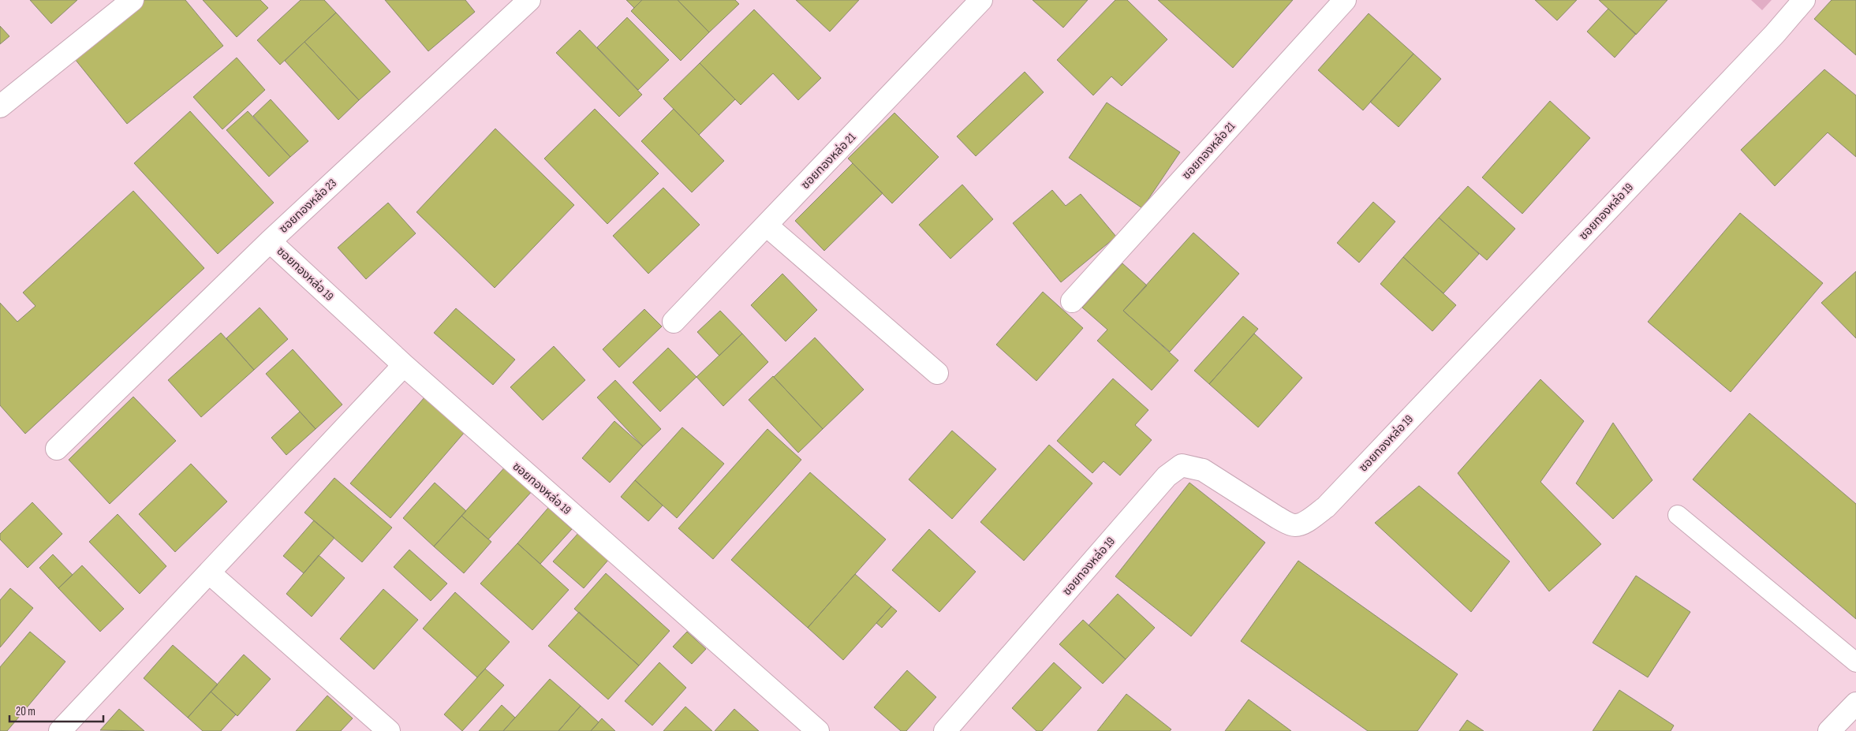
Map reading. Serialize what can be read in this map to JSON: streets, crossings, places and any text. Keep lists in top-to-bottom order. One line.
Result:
{"streets":{"street":["ซอยทองหล่อ 21","ซอยทองหล่อ 23","ซอยทองหล่อ 19"]},"crossings":[["ซอยทองหล่อ 23","ซอยทองหล่อ 19"]],"scale_bar":"20 m"}
